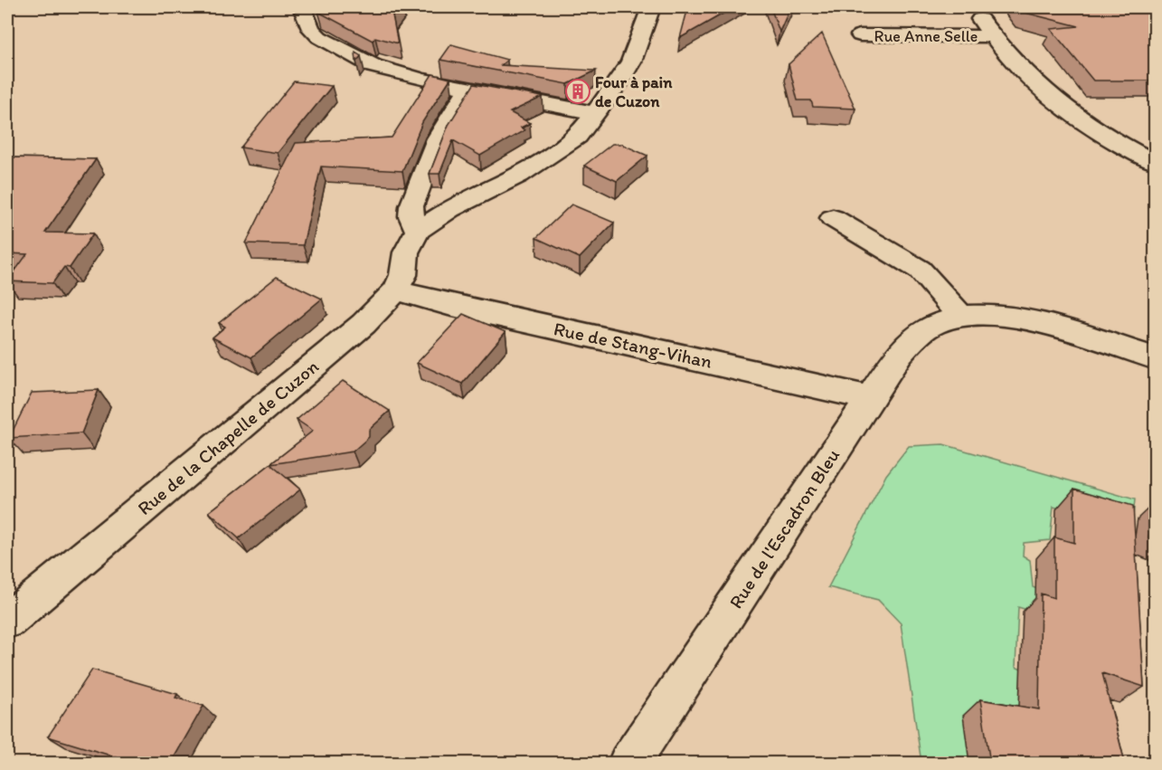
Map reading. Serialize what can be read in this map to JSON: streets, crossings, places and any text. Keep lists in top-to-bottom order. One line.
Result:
{"streets":{"street":["Rue Anne Selle","Rue de Stang-Vihan","Rue de la Chapelle de Cuzon","Rue de l'Escadron Bleu"]},"crossings":[["Rue de Stang-Vihan","Rue de la Chapelle de Cuzon"],["Rue de Stang-Vihan","Rue de l'Escadron Bleu"]],"places":{"building":["Four à pain de Cuzon"]}}
